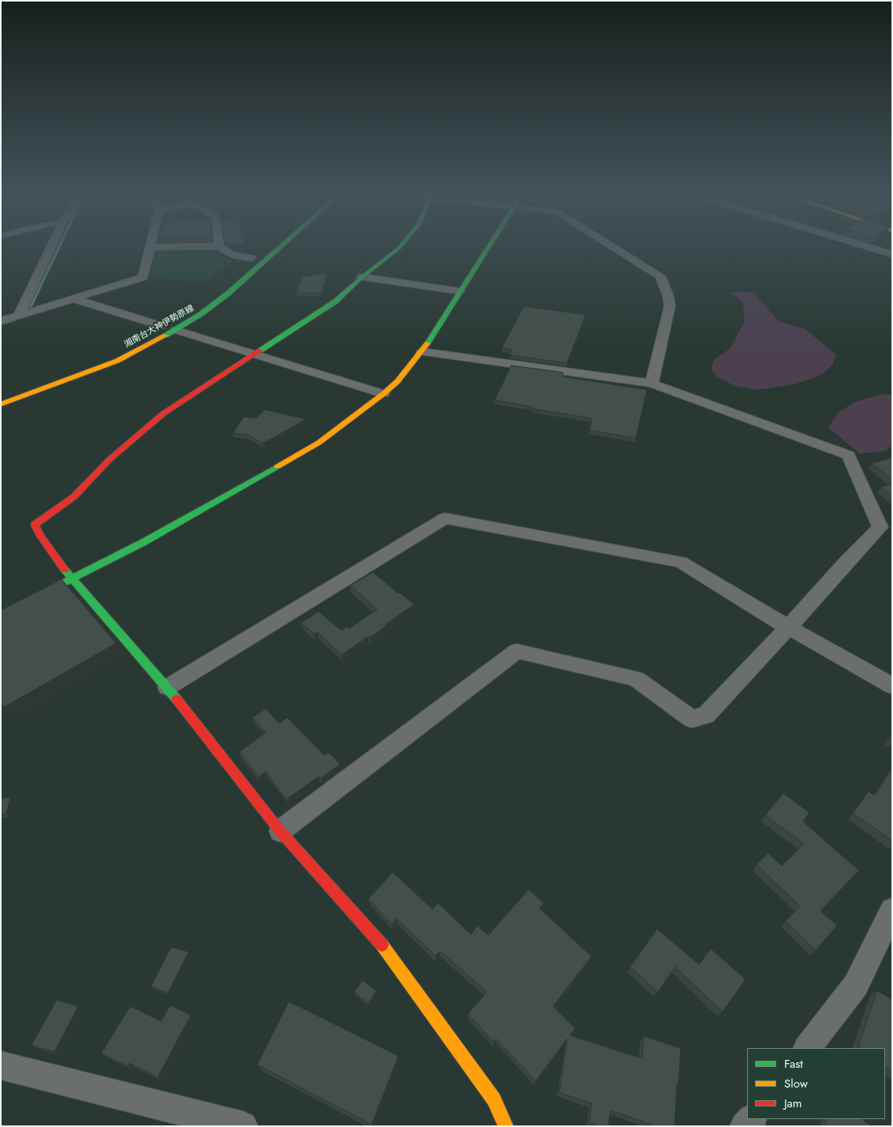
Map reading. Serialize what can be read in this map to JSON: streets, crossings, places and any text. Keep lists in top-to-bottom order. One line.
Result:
{"streets":{"street":["湘南台大神伊勢原線"]},"legend":["Fast","Slow","Jam"]}
